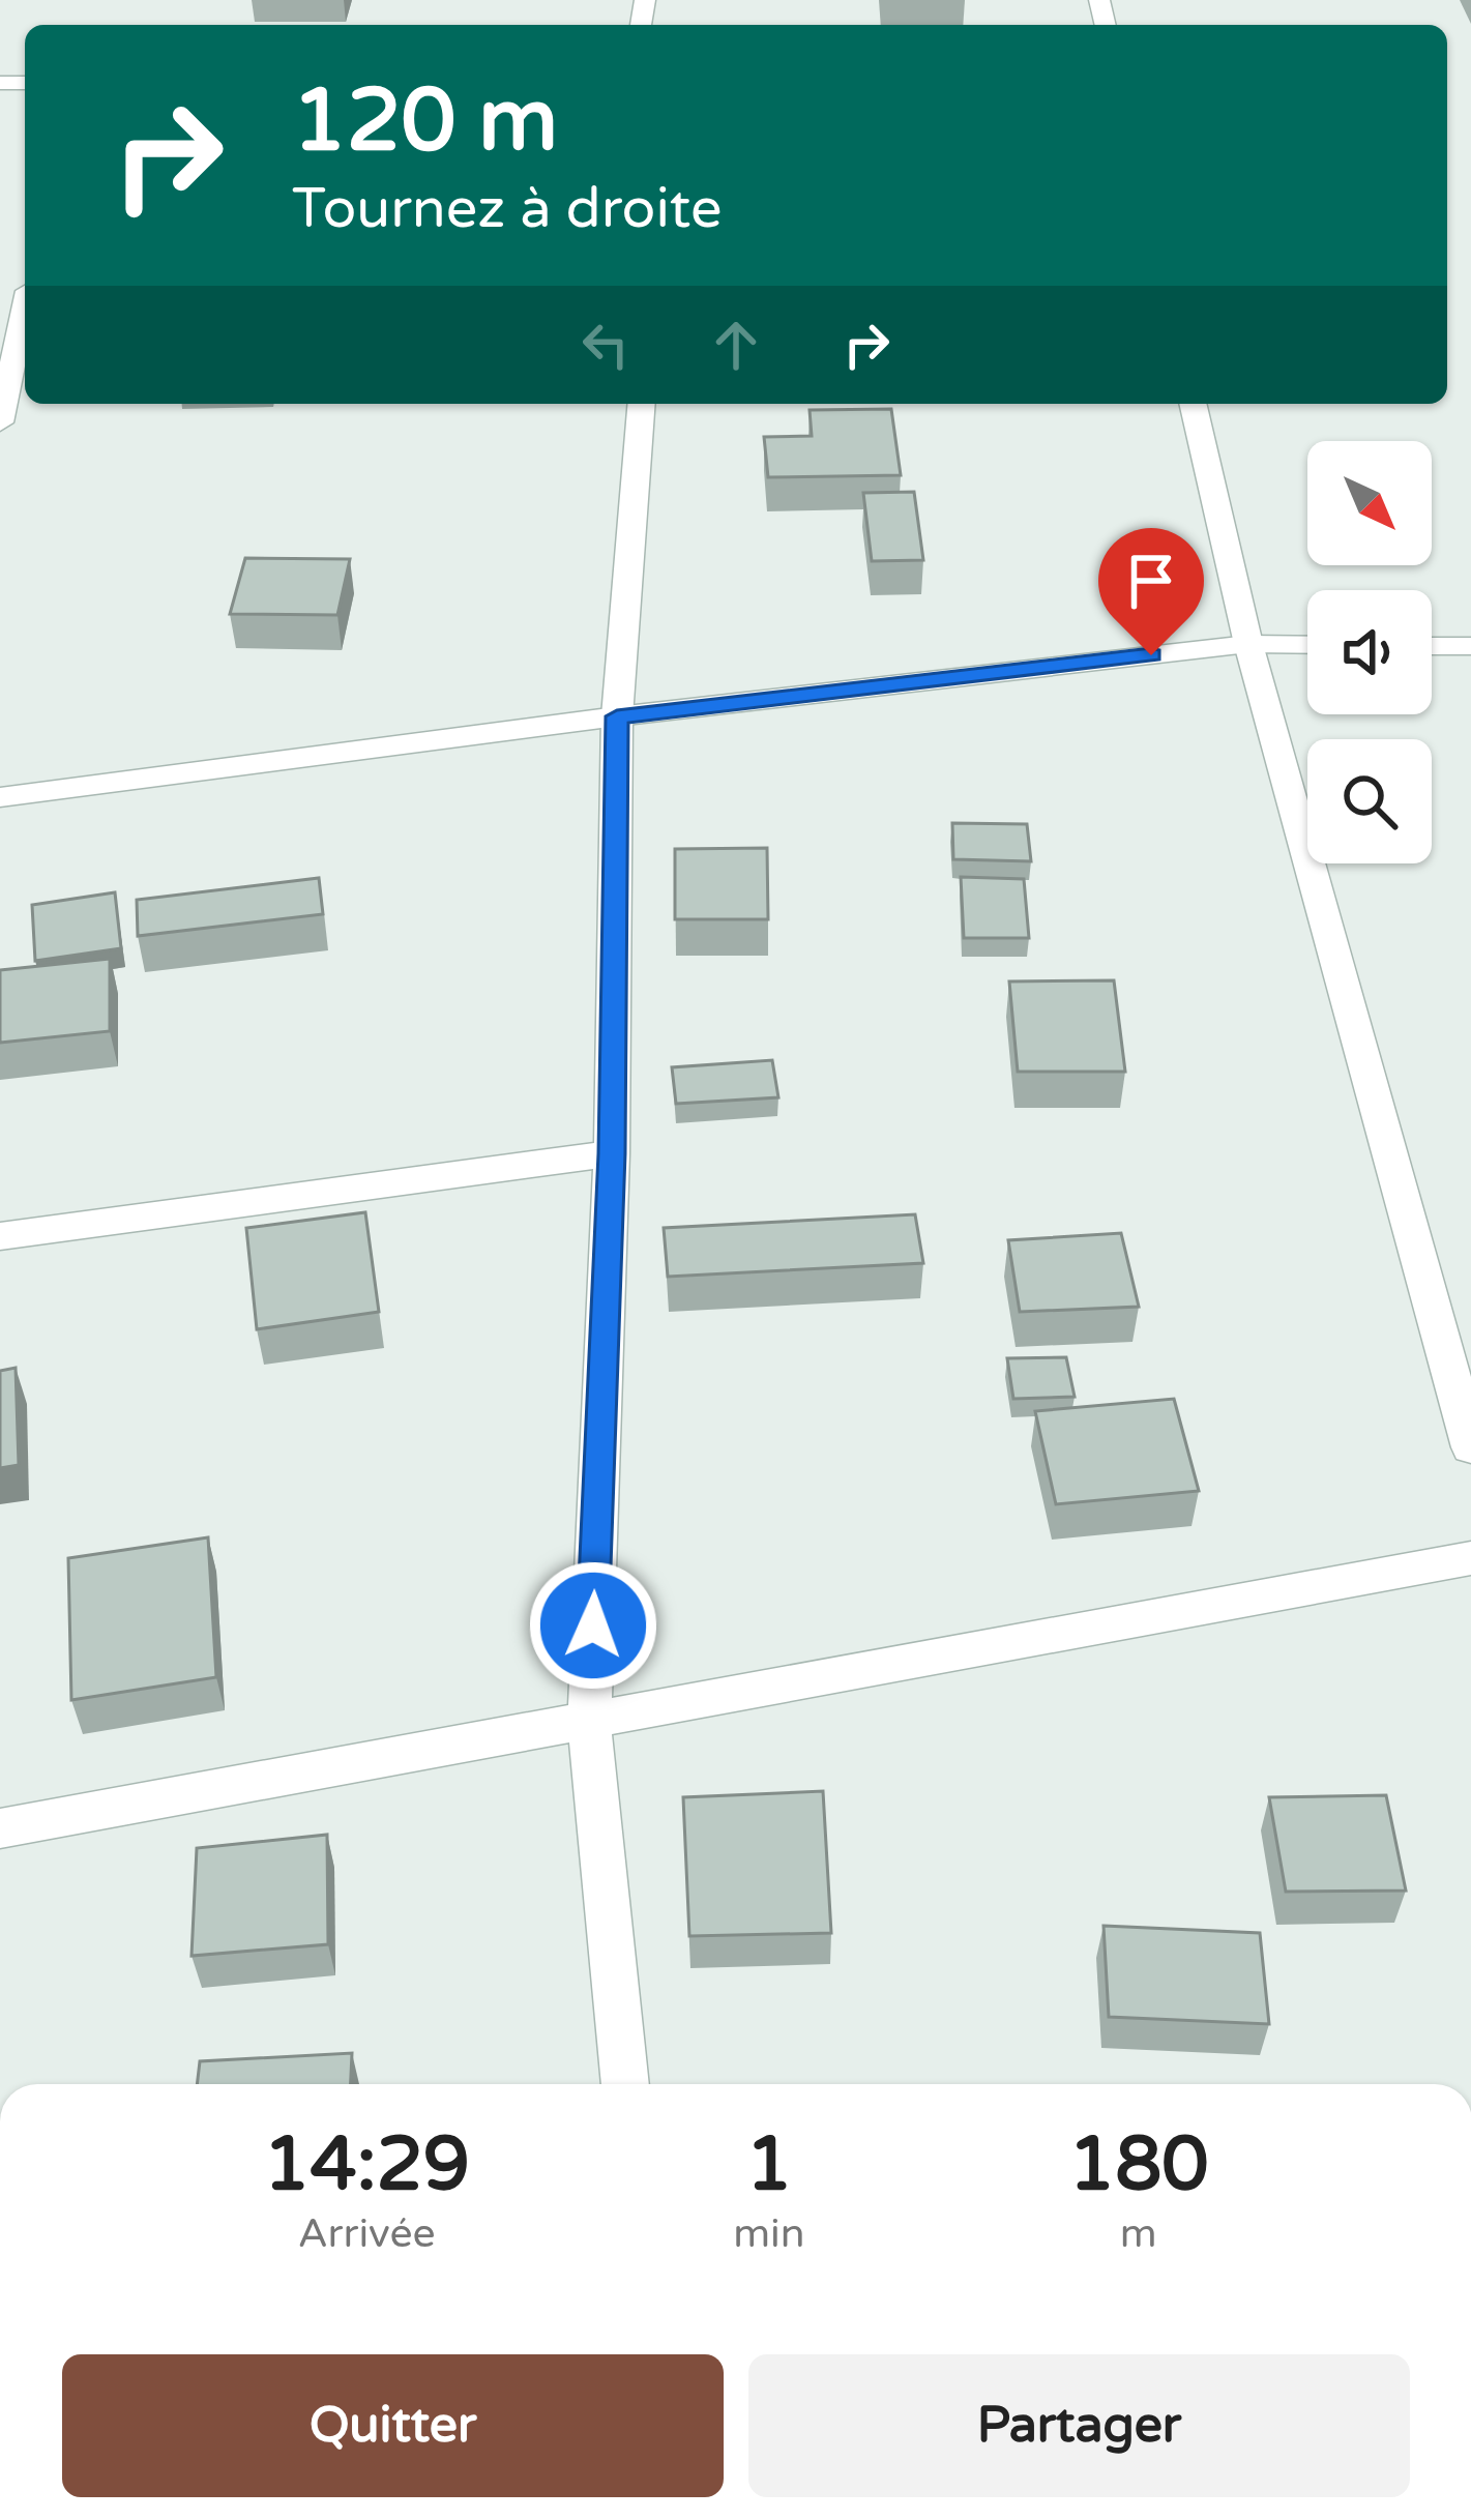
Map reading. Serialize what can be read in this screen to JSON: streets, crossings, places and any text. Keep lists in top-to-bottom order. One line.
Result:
{"north":"bottom right","page":{"turn":["120 m","Tournez à droite"],"eta":["14:29","Arrivée","1","min","180","m"],"buttons":["Quitter","Partager"]}}
